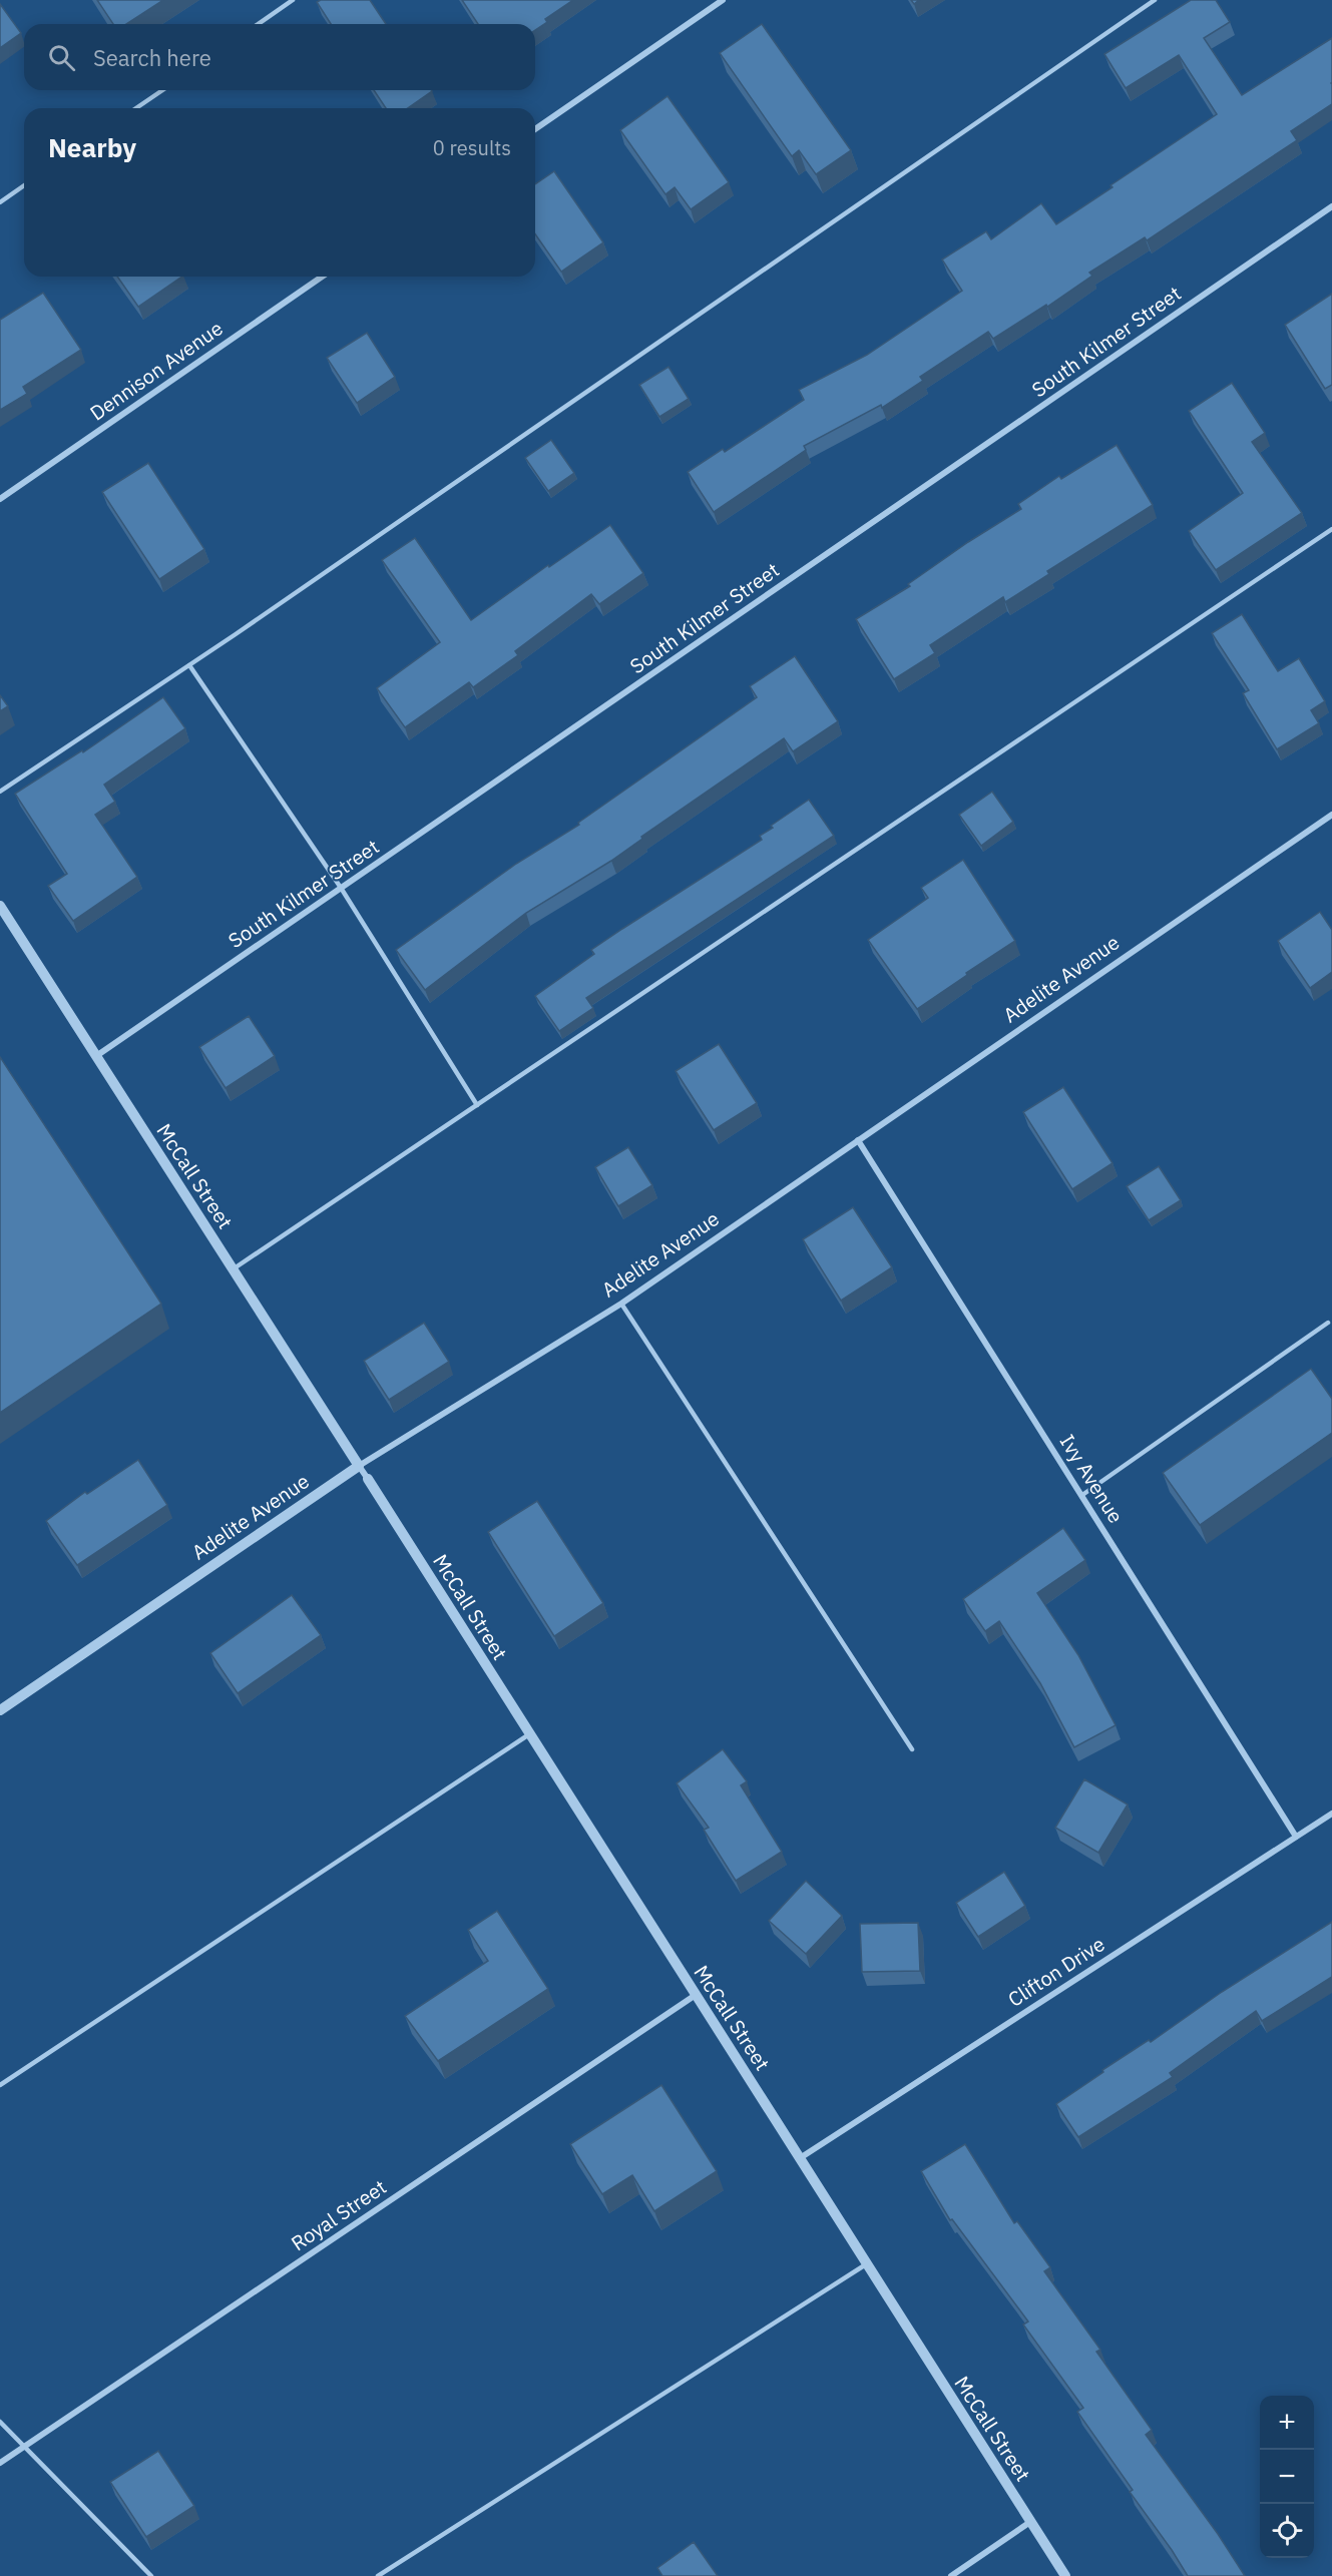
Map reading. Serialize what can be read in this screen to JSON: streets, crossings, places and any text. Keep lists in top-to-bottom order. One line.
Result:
{"streets":{"street":["South Kilmer Street","Dennison Avenue","Adelite Avenue","McCall Street","Ivy Avenue","Clifton Drive","Royal Street"]},"crossings":[["South Kilmer Street","McCall Street"],["Adelite Avenue","McCall Street"],["Adelite Avenue","Ivy Avenue"],["McCall Street","Clifton Drive"],["McCall Street","Royal Street"],["Ivy Avenue","Clifton Drive"]],"page":{"search":"Search here","heading":["Nearby","0 results"],"map_buttons":["+","−"]}}
